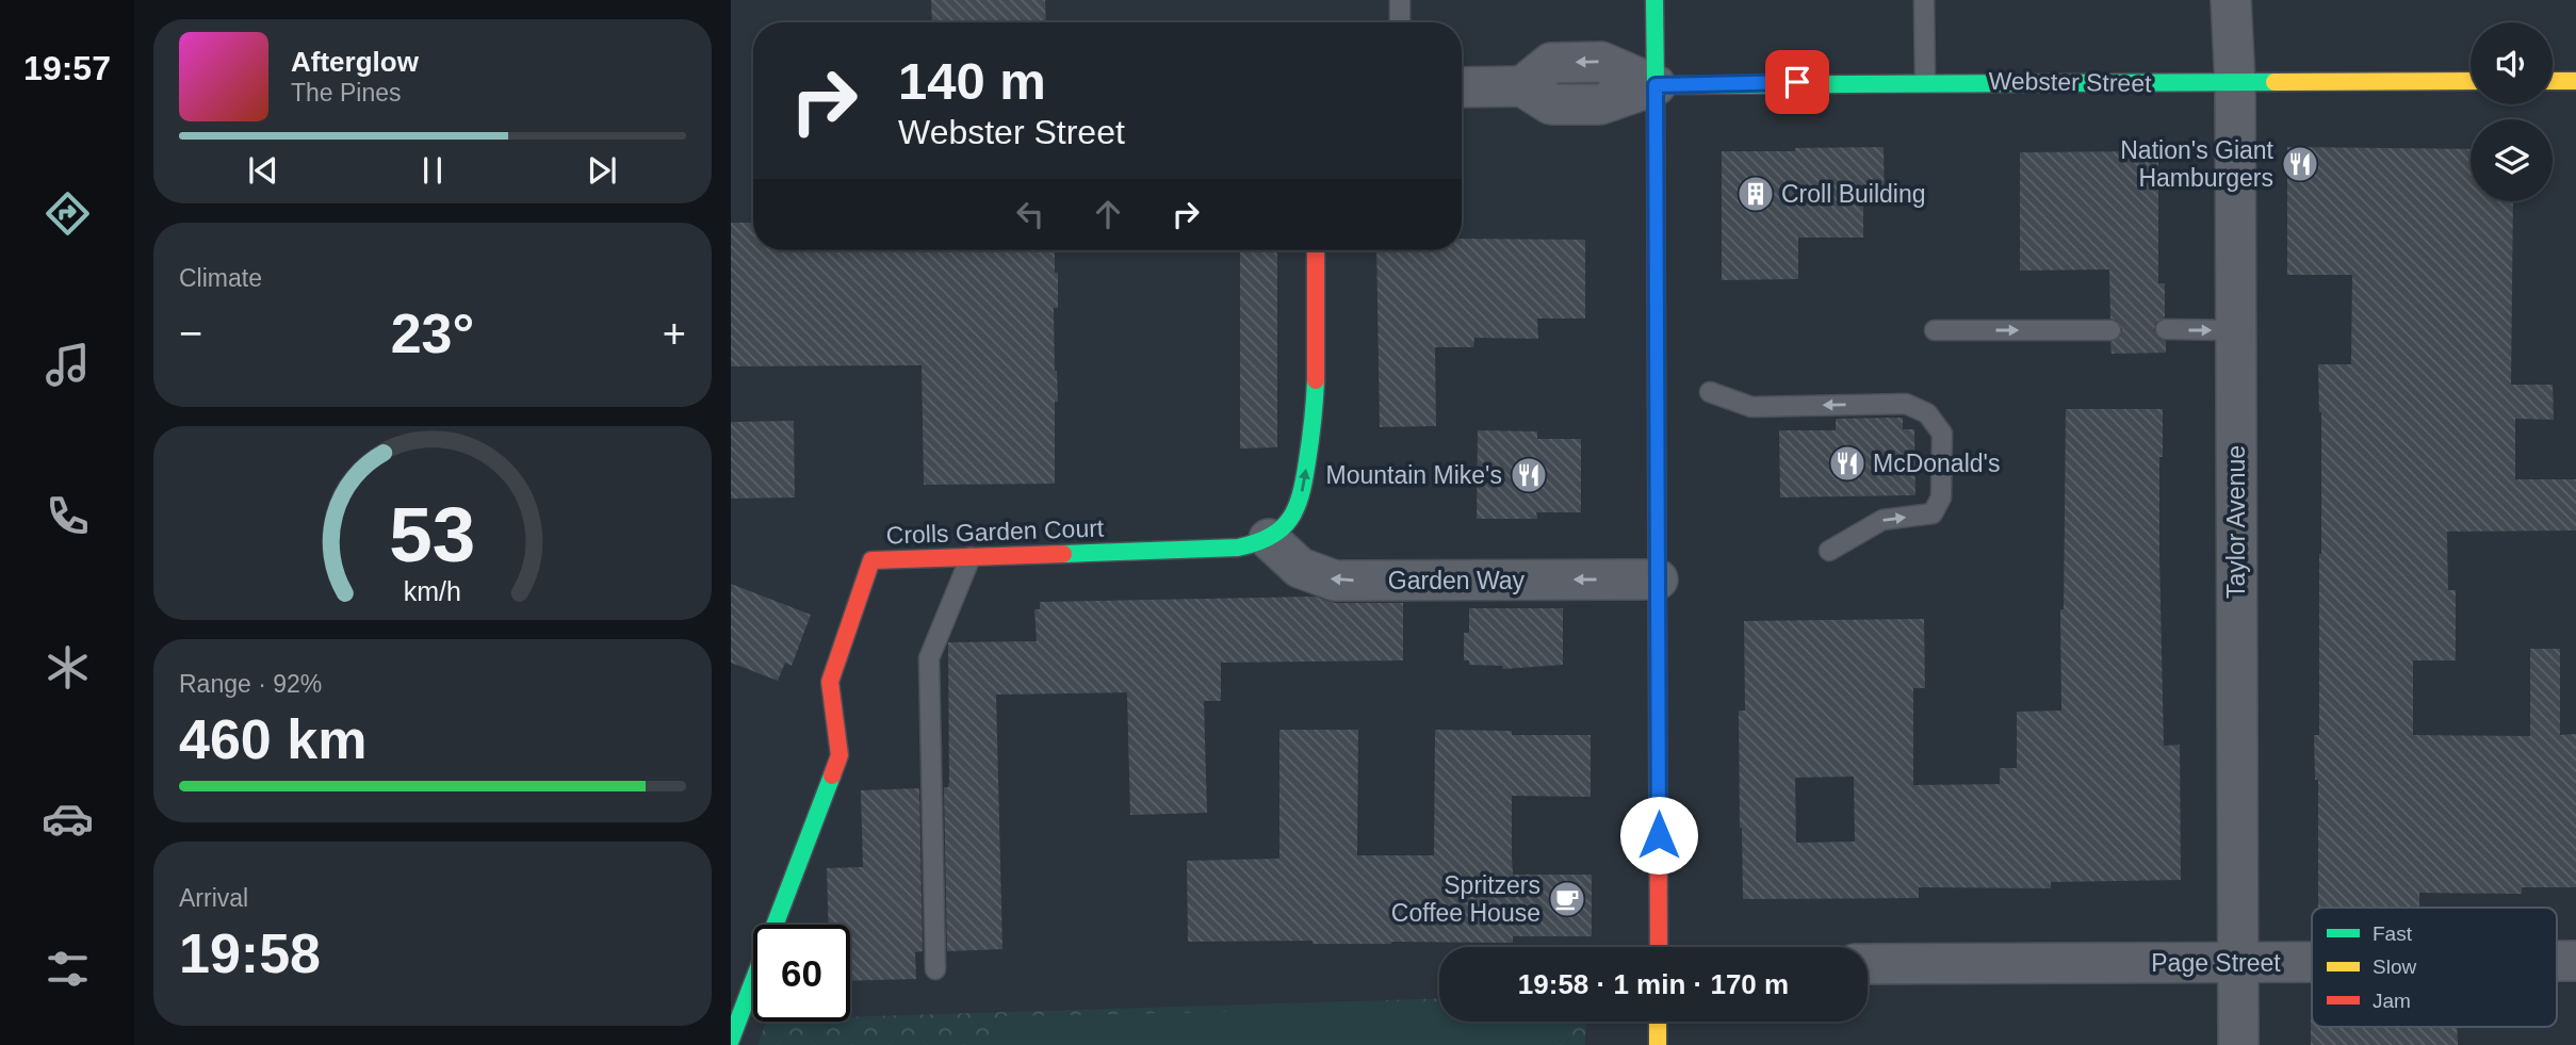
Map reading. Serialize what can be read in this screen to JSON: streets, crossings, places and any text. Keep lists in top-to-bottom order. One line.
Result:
{"streets":{"main road":["Webster Street","Crolls Garden Court"],"street":["Taylor Avenue","Garden Way","Page Street"]},"crossings":[["Webster Street","Taylor Avenue"],["Taylor Avenue","Page Street"],["Crolls Garden Court","Garden Way"]],"one_way":["Garden Way"],"places":{"restaurant":["Nation's Giant Hamburgers","McDonald's","Mountain Mike's"],"building":["Croll Building"],"cafe":["Spritzers Coffee House"]},"legend":["Fast","Slow","Jam"],"page":{"tabs":"19:57","turn":["140 m","Webster Street"],"song":["Afterglow","The Pines"],"tile":["Climate",["Range · 92%","460 km"],["Arrival","19:58"]],"heat":["−","23°","+"],"limit":"60","trip":"19:58 · 1 min · 170 m","gauge":["53","km/h"]}}
